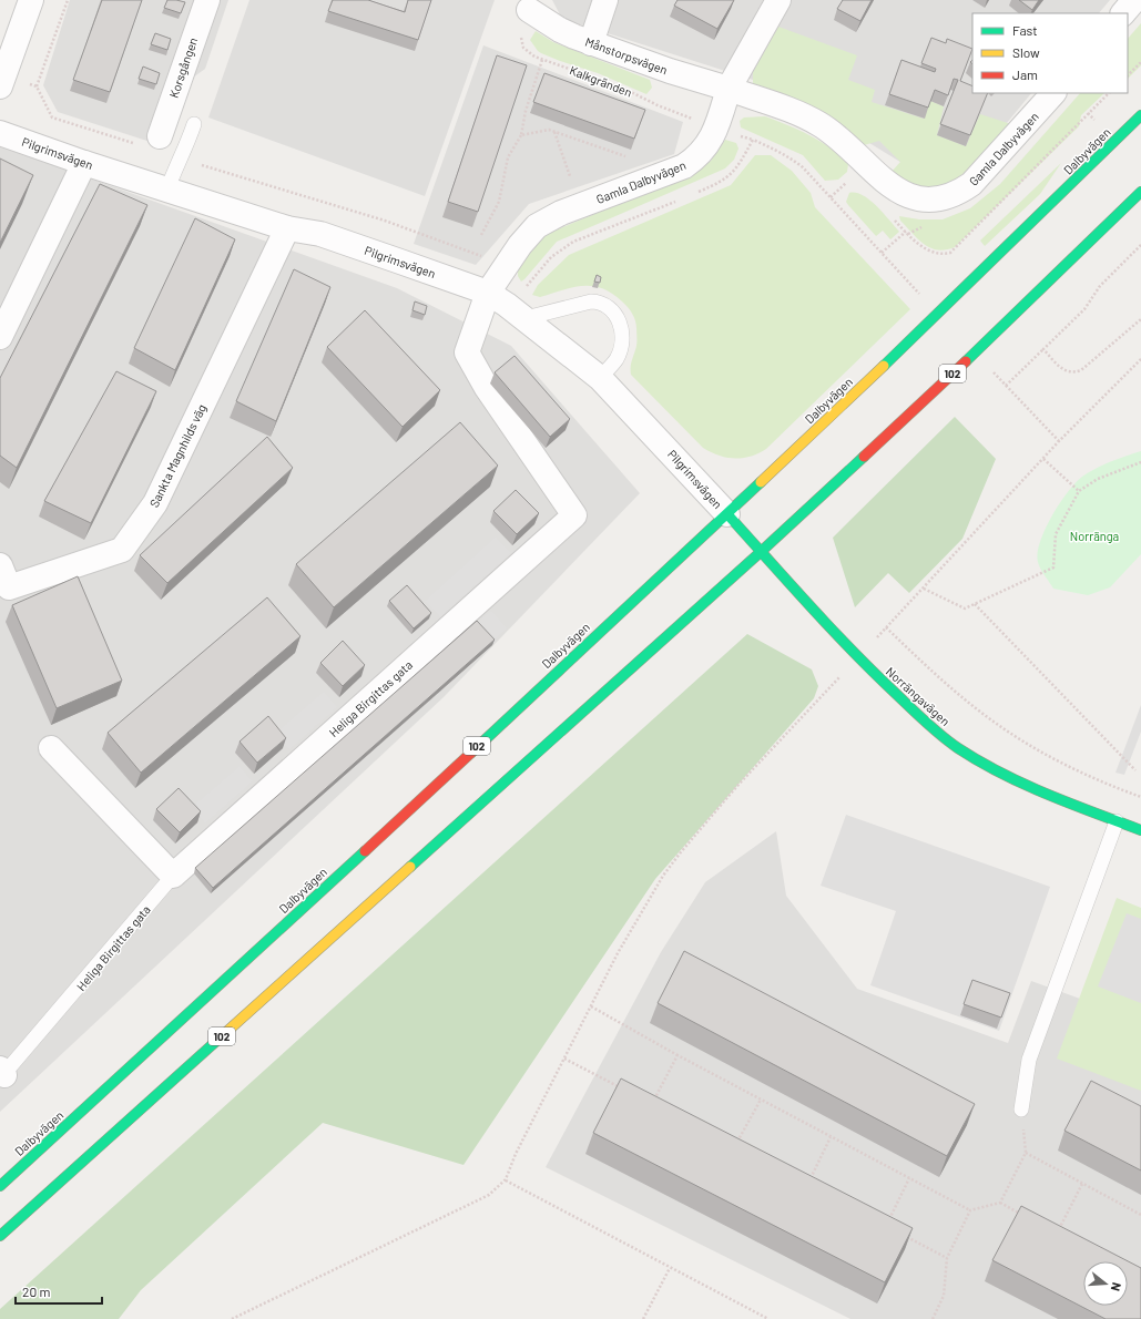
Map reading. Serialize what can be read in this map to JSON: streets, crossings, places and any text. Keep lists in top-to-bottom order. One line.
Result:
{"streets":{"main road":["Dalbyvägen","102","Norrängavägen"],"street":["Månstorpsvägen","Korsgången","Gamla Dalbyvägen","Pilgrimsvägen","Sankta Magnhilds väg","Heliga Birgittas gata"],"path":["Kalkgränden"]},"crossings":[["Månstorpsvägen","Kalkgränden"],["Månstorpsvägen","Gamla Dalbyvägen"],["Kalkgränden","Gamla Dalbyvägen"],["Gamla Dalbyvägen","Pilgrimsvägen"],["Gamla Dalbyvägen","Heliga Birgittas gata"],["Dalbyvägen","Pilgrimsvägen"],["Dalbyvägen","Norrängavägen"],["Pilgrimsvägen","Sankta Magnhilds väg"],["Pilgrimsvägen","Norrängavägen"],["Pilgrimsvägen","Heliga Birgittas gata"],["102","Norrängavägen"]],"parks":["Norränga"],"legend":["Fast","Slow","Jam"],"scale_bar":"20 m","north":"right"}
